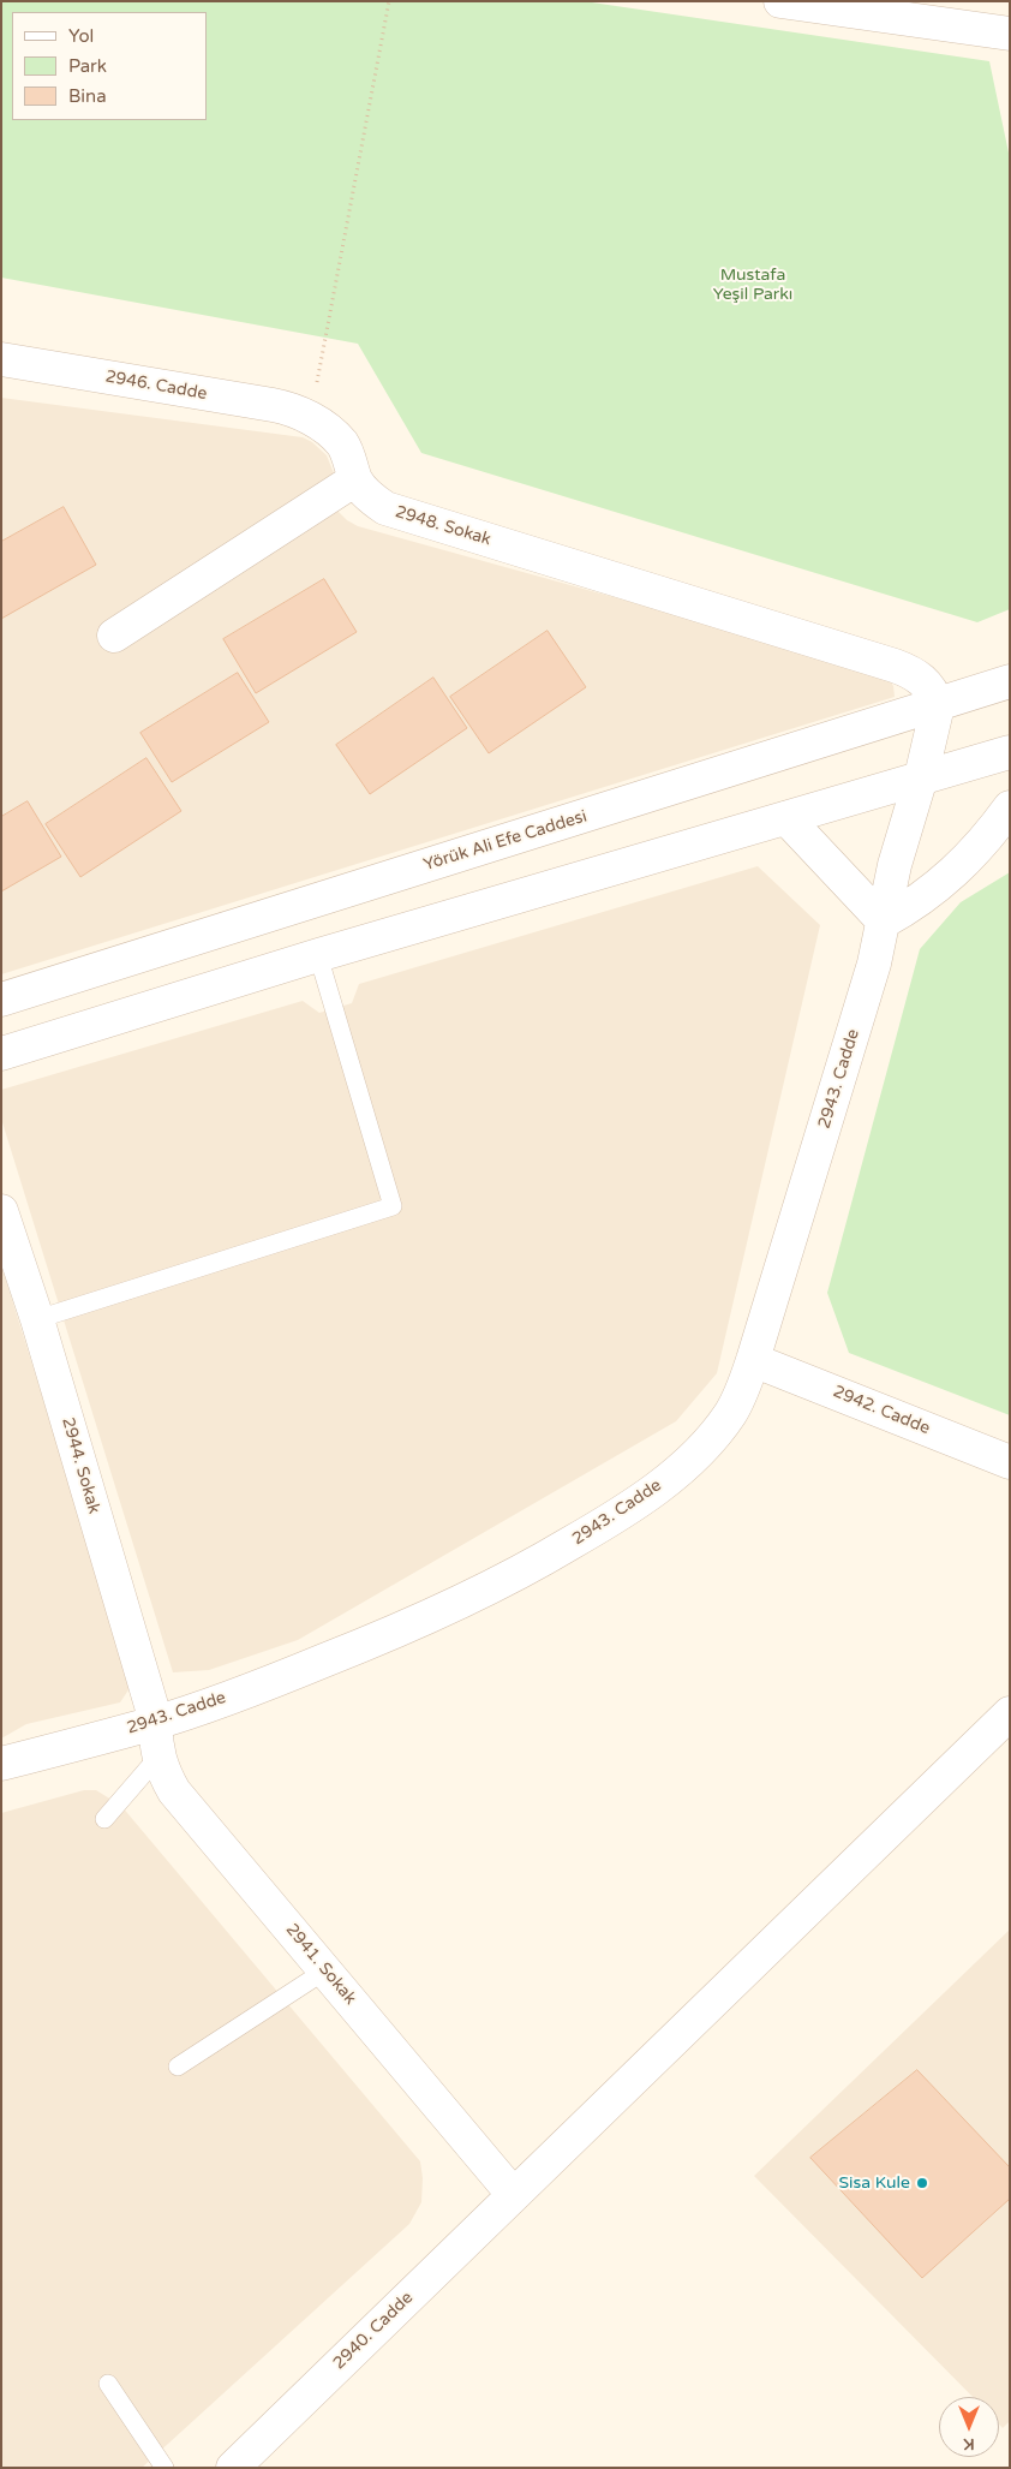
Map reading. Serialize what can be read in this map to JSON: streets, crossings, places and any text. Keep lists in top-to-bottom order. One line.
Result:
{"streets":{"street":["2946. Cadde","2948. Sokak","Yörük Ali Efe Caddesi","2943. Cadde","2942. Cadde","2944. Sokak","2941. Sokak","2940. Cadde"]},"crossings":[["2946. Cadde","2948. Sokak"],["2948. Sokak","Yörük Ali Efe Caddesi"],["2948. Sokak","2943. Cadde"],["Yörük Ali Efe Caddesi","2943. Cadde"],["2943. Cadde","2942. Cadde"],["2943. Cadde","2944. Sokak"],["2943. Cadde","2941. Sokak"],["2944. Sokak","2941. Sokak"],["2941. Sokak","2940. Cadde"]],"parks":["Mustafa Yeşil Parkı"],"places":["Sisa Kule"],"legend":["Yol","Park","Bina"],"north":"bottom"}
